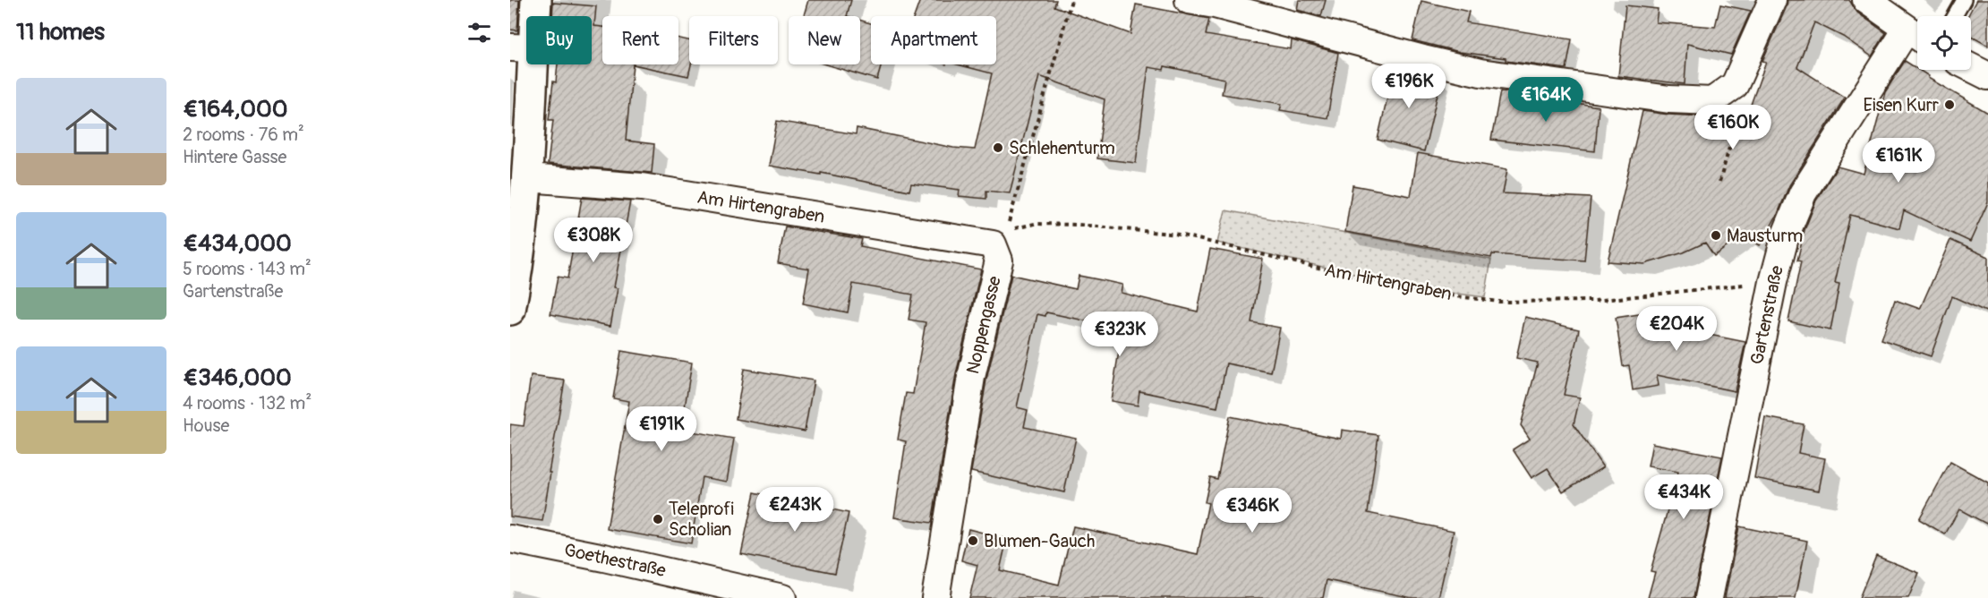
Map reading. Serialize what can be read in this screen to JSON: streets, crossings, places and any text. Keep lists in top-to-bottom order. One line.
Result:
{"streets":{"street":["Am Hirtengraben","Gartenstraße","Noppengasse","Goethestraße"]},"crossings":[["Am Hirtengraben","Gartenstraße"],["Am Hirtengraben","Noppengasse"]],"places":["Eisen Kurr","Schlehenturm","Mausturm","Teleprofi Scholian","Blumen-Gauch"],"page":{"heading":"11 homes","chip":["Buy","Rent","Filters","New","Apartment"],"price":["€196K","€164K","€160K","€161K","€308K","€204K","€323K","€191K","€434K","€243K","€346K"],"list":[{"name":"€164,000","note":"2 rooms · 76 m² · Hintere Gasse"},{"name":"€434,000","note":"5 rooms · 143 m² · Gartenstraße"},{"name":"€346,000","note":"4 rooms · 132 m² · House"}]}}
